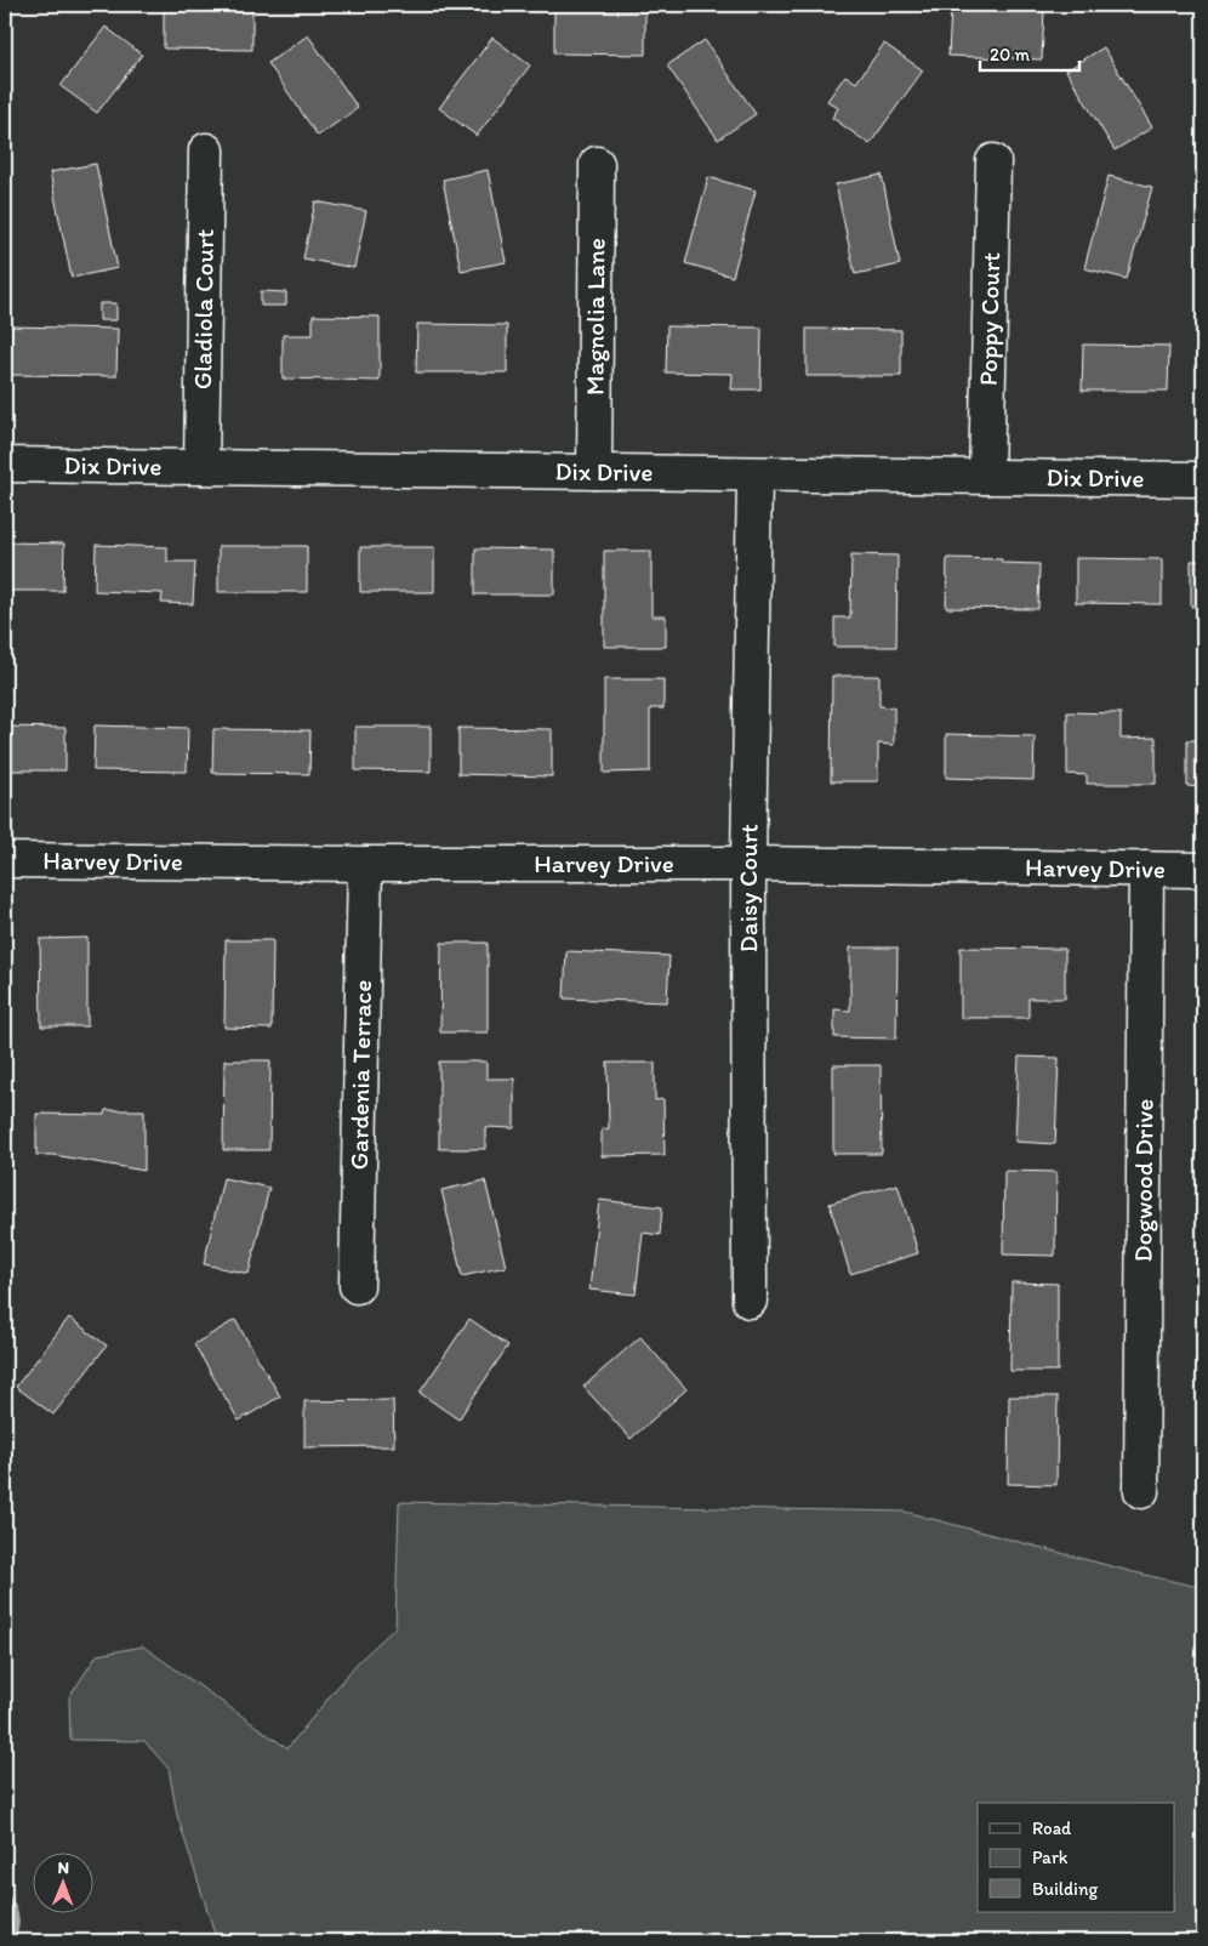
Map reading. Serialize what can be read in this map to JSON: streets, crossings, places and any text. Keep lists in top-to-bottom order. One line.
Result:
{"streets":{"street":["Gladiola Court","Magnolia Lane","Poppy Court","Dix Drive","Harvey Drive","Daisy Court","Gardenia Terrace","Dogwood Drive"]},"crossings":[["Gladiola Court","Dix Drive"],["Magnolia Lane","Dix Drive"],["Poppy Court","Dix Drive"],["Dix Drive","Daisy Court"],["Harvey Drive","Daisy Court"],["Harvey Drive","Gardenia Terrace"],["Harvey Drive","Dogwood Drive"]],"legend":["Road","Park","Building"],"scale_bar":"20 m","north":"top"}
